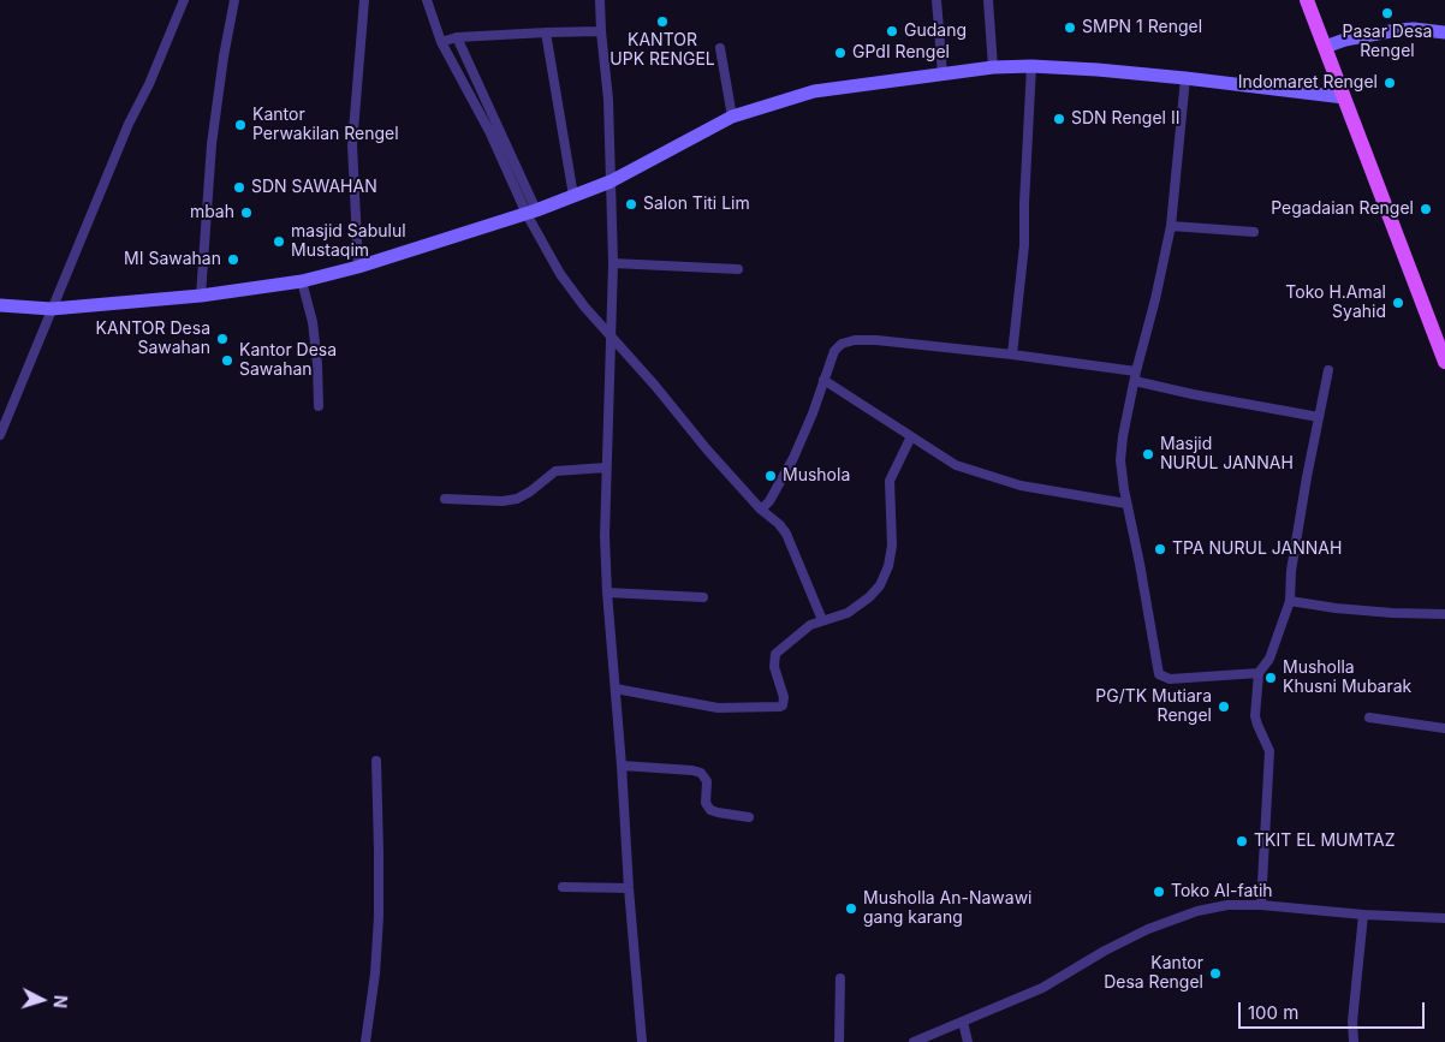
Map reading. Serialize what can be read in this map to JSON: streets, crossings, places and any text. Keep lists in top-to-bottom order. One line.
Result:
{"places":["Pasar Desa Rengel","KANTOR UPK RENGEL","SMPN 1 Rengel","Gudang","GPdI Rengel","Indomaret Rengel","SDN Rengel II","Kantor Perwakilan Rengel","SDN SAWAHAN","Salon Titi Lim","Pegadaian Rengel","mbah","masjid Sabulul Mustaqim","MI Sawahan","Toko H.Amal Syahid","KANTOR Desa Sawahan","Kantor Desa Sawahan","Masjid NURUL JANNAH","Mushola","TPA NURUL JANNAH","Musholla Khusni Mubarak","PG/TK Mutiara Rengel","TKIT EL MUMTAZ","Toko Al-fatih","Musholla An-Nawawi gang karang","Kantor Desa Rengel"],"scale_bar":"100 m","north":"right"}
